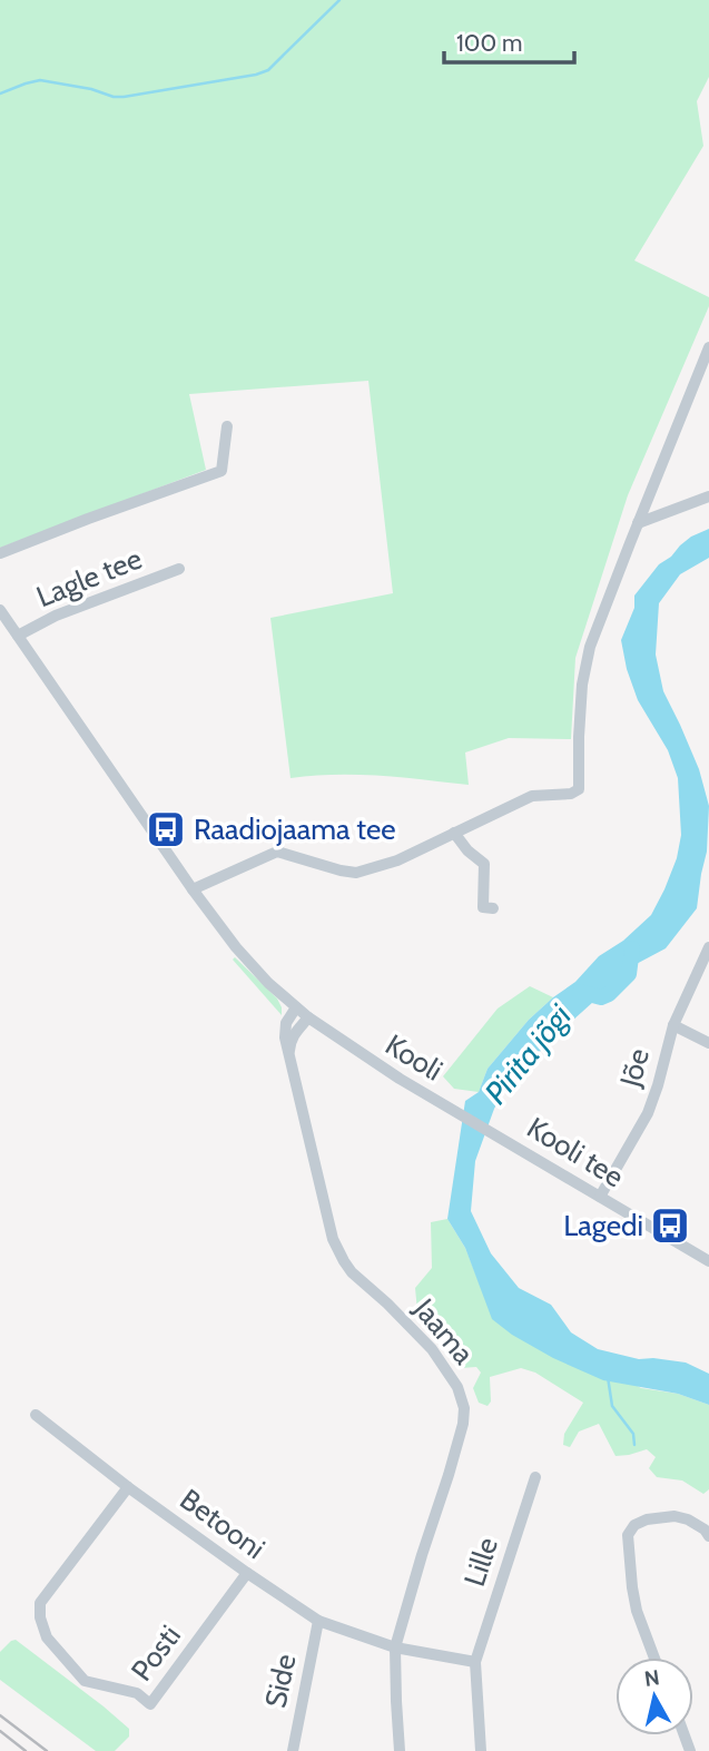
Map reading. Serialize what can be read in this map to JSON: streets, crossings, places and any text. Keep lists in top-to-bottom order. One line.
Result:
{"streets":{"street":["Lagle tee","Kooli","Jõe","Kooli tee","Jaama","Betooni","Lille","Posti","Side"]},"crossings":[["Lagle tee","Kooli"],["Kooli","Kooli tee"],["Kooli","Jaama"],["Jõe","Kooli tee"],["Jaama","Betooni"],["Betooni","Posti"],["Betooni","Side"]],"water":["Pirita jõgi"],"places":{"bus stop":["Raadiojaama tee","Lagedi"]},"scale_bar":"100 m","north":"top"}
